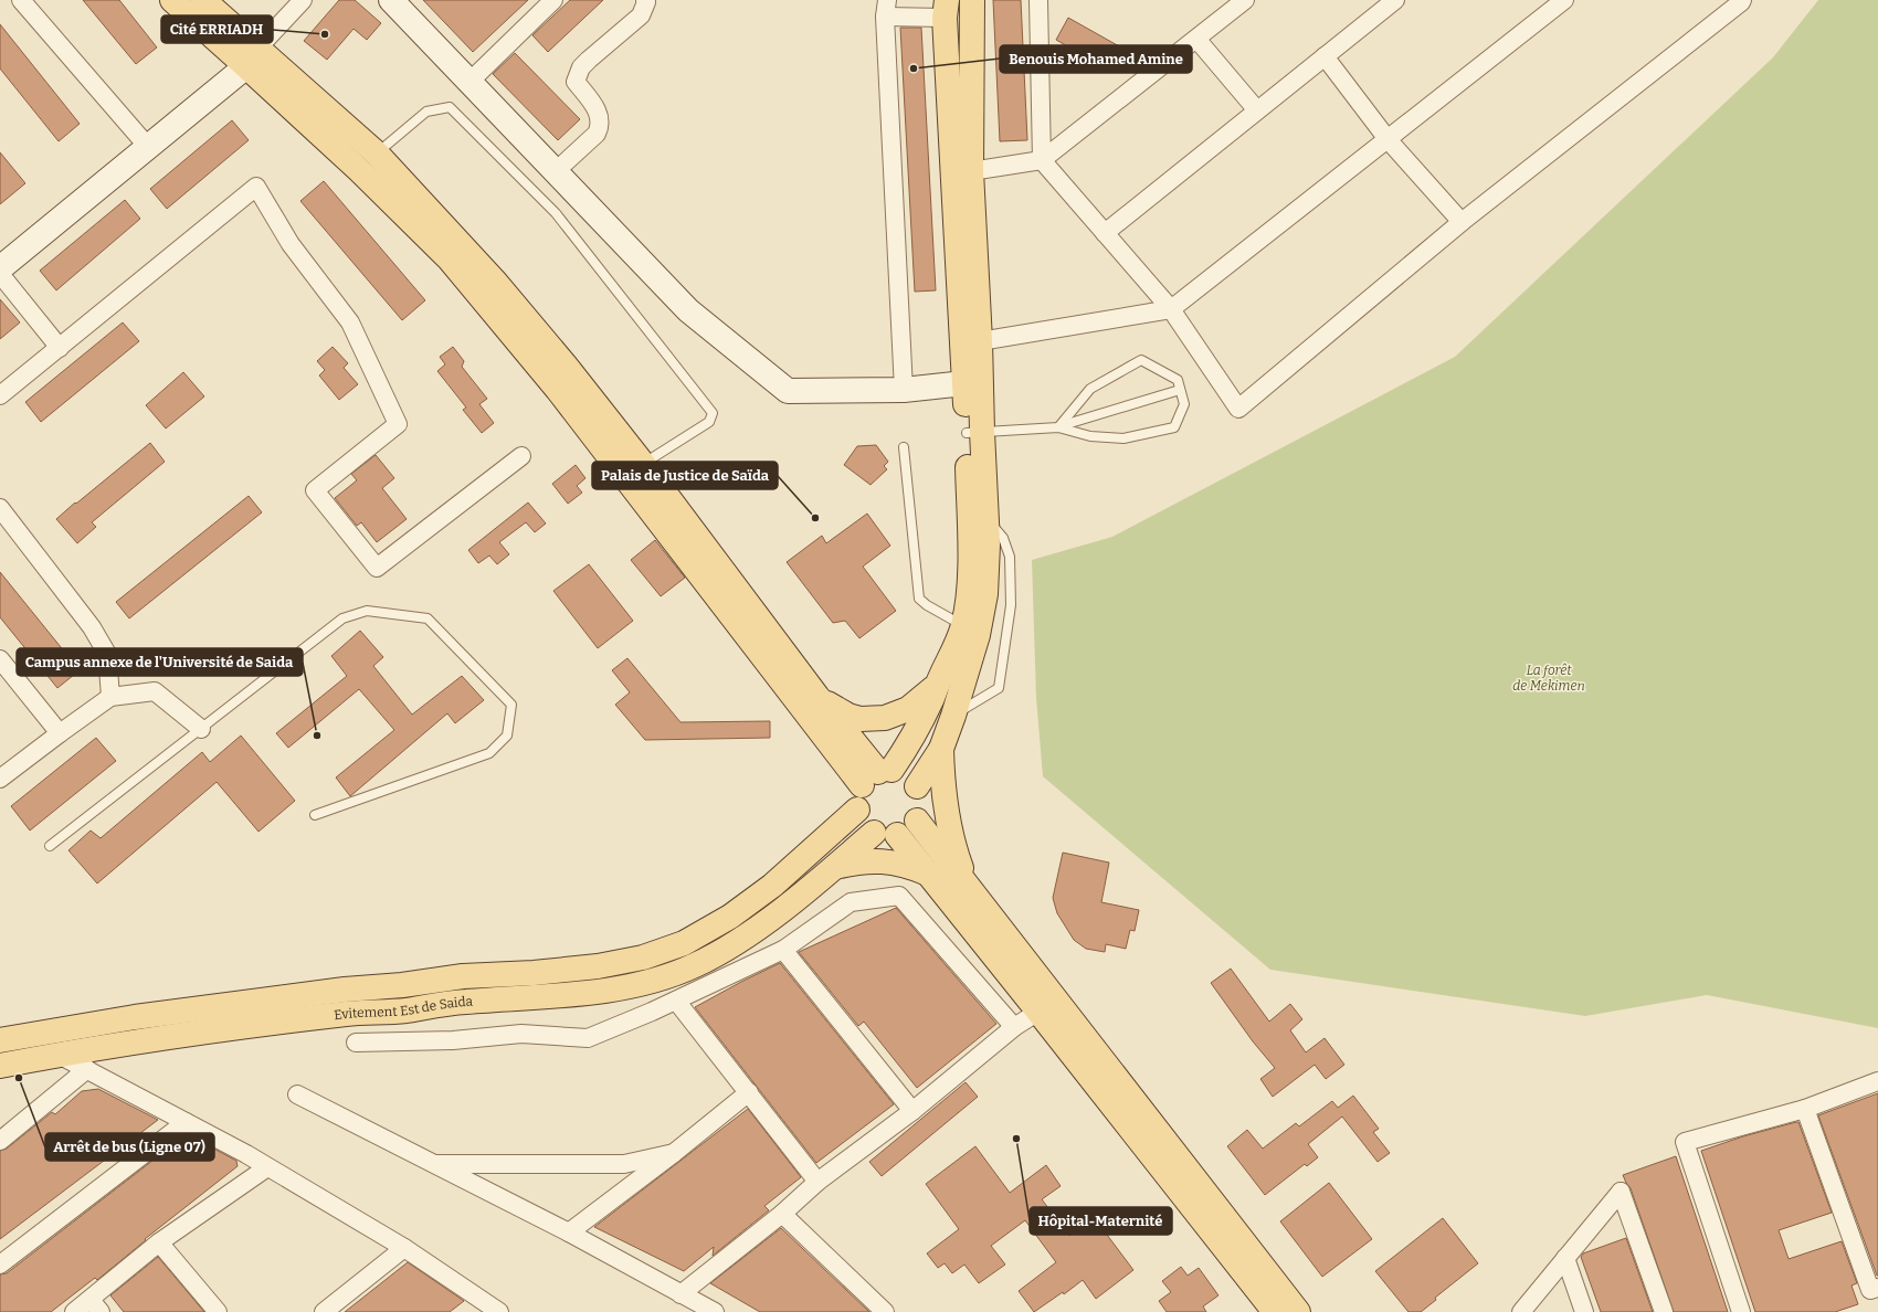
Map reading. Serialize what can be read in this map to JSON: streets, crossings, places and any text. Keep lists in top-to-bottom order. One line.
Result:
{"streets":{"main road":["Evitement Est de Saida"]},"parks":["La forêt de Mekimen"],"places":["Cité ERRIADH","Benouis Mohamed Amine","Palais de Justice de Saïda","Campus annexe de l'Université de Saida","Arrêt de bus (Ligne 07)","Hôpital-Maternité"]}
